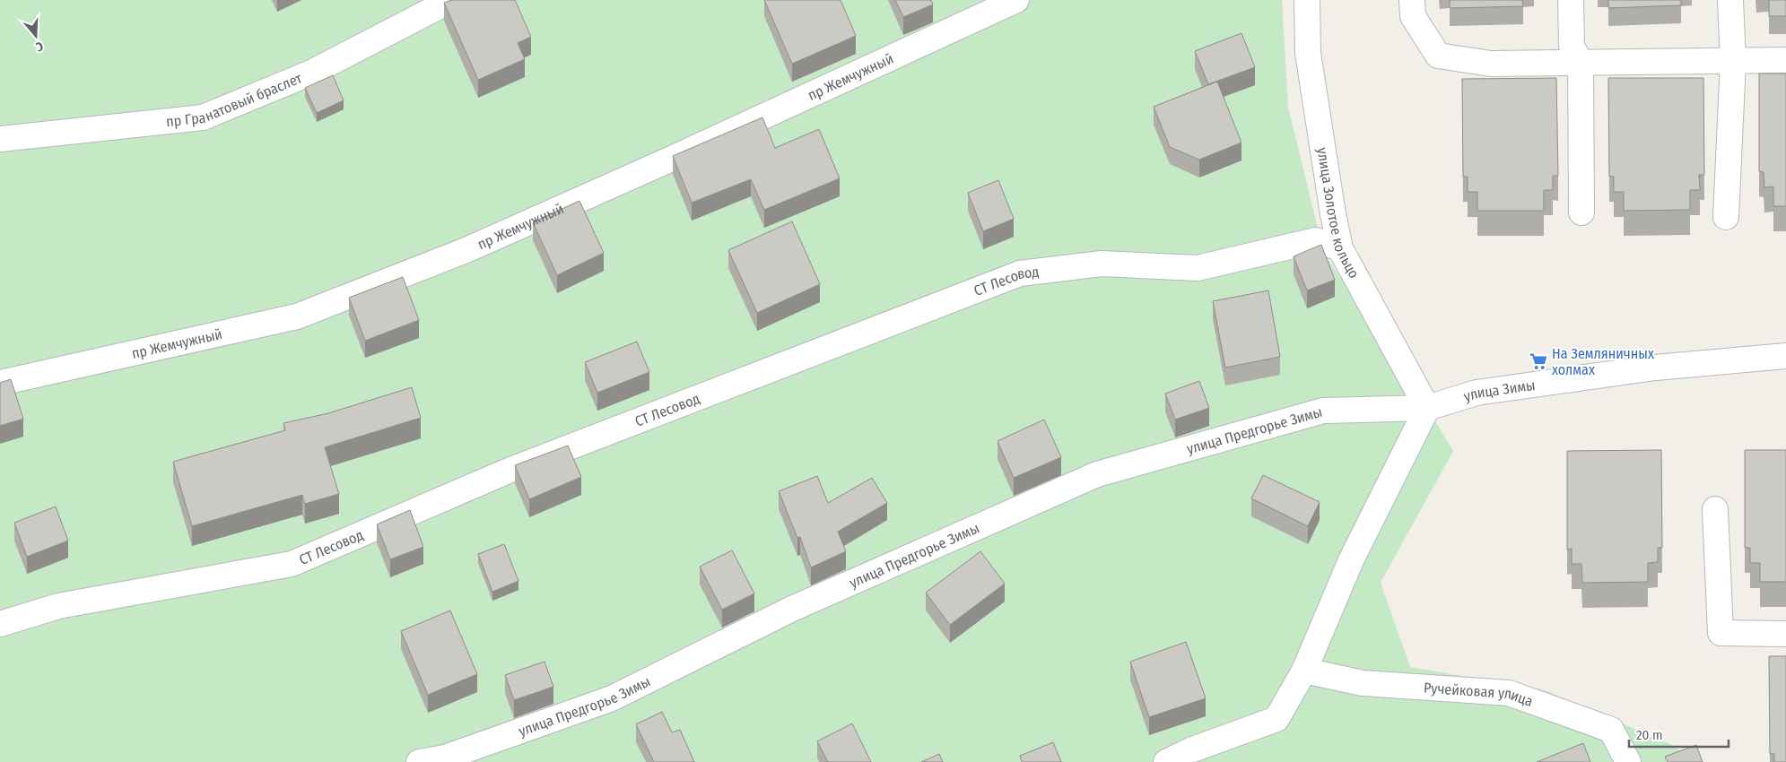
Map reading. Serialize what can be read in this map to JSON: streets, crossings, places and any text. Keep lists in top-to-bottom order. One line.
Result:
{"streets":{"street":["пр Жемчужный","пр Гранатовый браслет","улица Золотое кольцо","СТ Лесовод","улица Зимы","улица Предгорье Зимы","Ручейковая улица"]},"crossings":[["улица Золотое кольцо","СТ Лесовод"],["улица Золотое кольцо","улица Зимы"],["улица Золотое кольцо","улица Предгорье Зимы"],["улица Зимы","улица Предгорье Зимы"]],"places":{"supermarket":["На Земляничных холмах"]},"scale_bar":"20 m","north":"bottom"}
